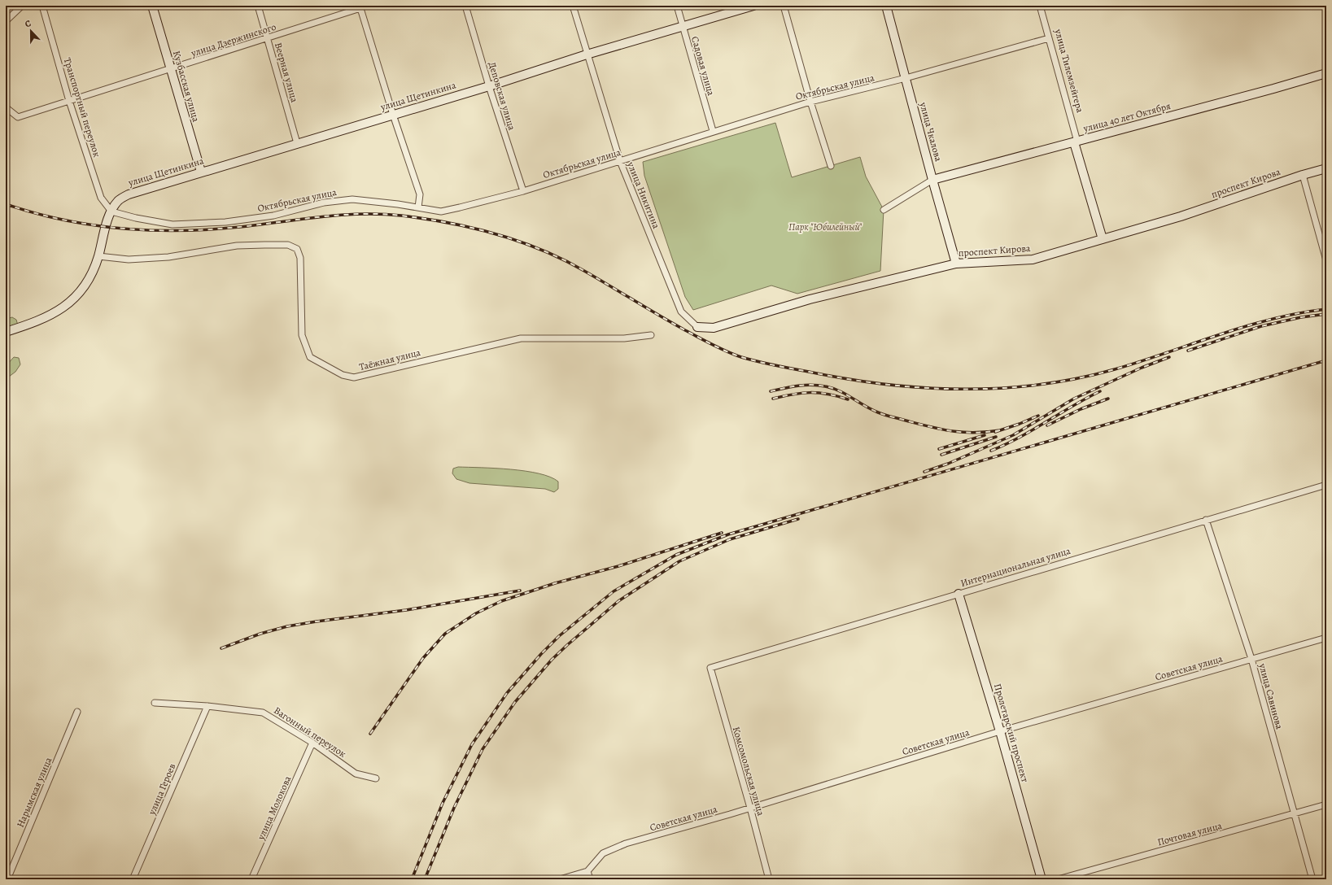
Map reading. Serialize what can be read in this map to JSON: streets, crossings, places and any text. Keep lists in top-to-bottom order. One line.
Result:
{"streets":{"street":["улица Дзержинского","Садовая улица","улица Тилемзейгера","Веерная улица","Кузбасская улица","Октябрьская улица","улица Щетинкина","Деповская улица","Транспортный переулок","улица 40 лет Октября","улица Чкалова","проспект Кирова","улица Никитина","Таёжная улица","Интернациональная улица","Советская улица","улица Савинова","Вагонный переулок","Пролетарский проспект","Комсомольская улица","улица Героев","Нарымская улица","улица Молокова","Почтовая улица"]},"crossings":[["улица Дзержинского","Веерная улица"],["улица Дзержинского","Кузбасская улица"],["улица Дзержинского","Транспортный переулок"],["Садовая улица","Октябрьская улица"],["Садовая улица","улица Щетинкина"],["улица Тилемзейгера","Октябрьская улица"],["улица Тилемзейгера","улица 40 лет Октября"],["улица Тилемзейгера","проспект Кирова"],["Веерная улица","улица Щетинкина"],["Кузбасская улица","улица Щетинкина"],["Октябрьская улица","улица Щетинкина"],["Октябрьская улица","Деповская улица"],["Октябрьская улица","Транспортный переулок"],["Октябрьская улица","улица Чкалова"],["Октябрьская улица","улица Никитина"],["улица Щетинкина","Деповская улица"],["улица Щетинкина","Транспортный переулок"],["улица Щетинкина","улица Никитина"],["улица Щетинкина","Таёжная улица"],["улица 40 лет Октября","улица Чкалова"],["улица Чкалова","проспект Кирова"],["проспект Кирова","улица Никитина"],["Интернациональная улица","улица Савинова"],["Интернациональная улица","Пролетарский проспект"],["Интернациональная улица","Комсомольская улица"],["Советская улица","улица Савинова"],["Советская улица","Пролетарский проспект"],["Советская улица","Комсомольская улица"],["улица Савинова","Почтовая улица"],["Вагонный переулок","улица Героев"],["Вагонный переулок","улица Молокова"]],"parks":["Парк \"Юбилейный\""],"north":"top"}
